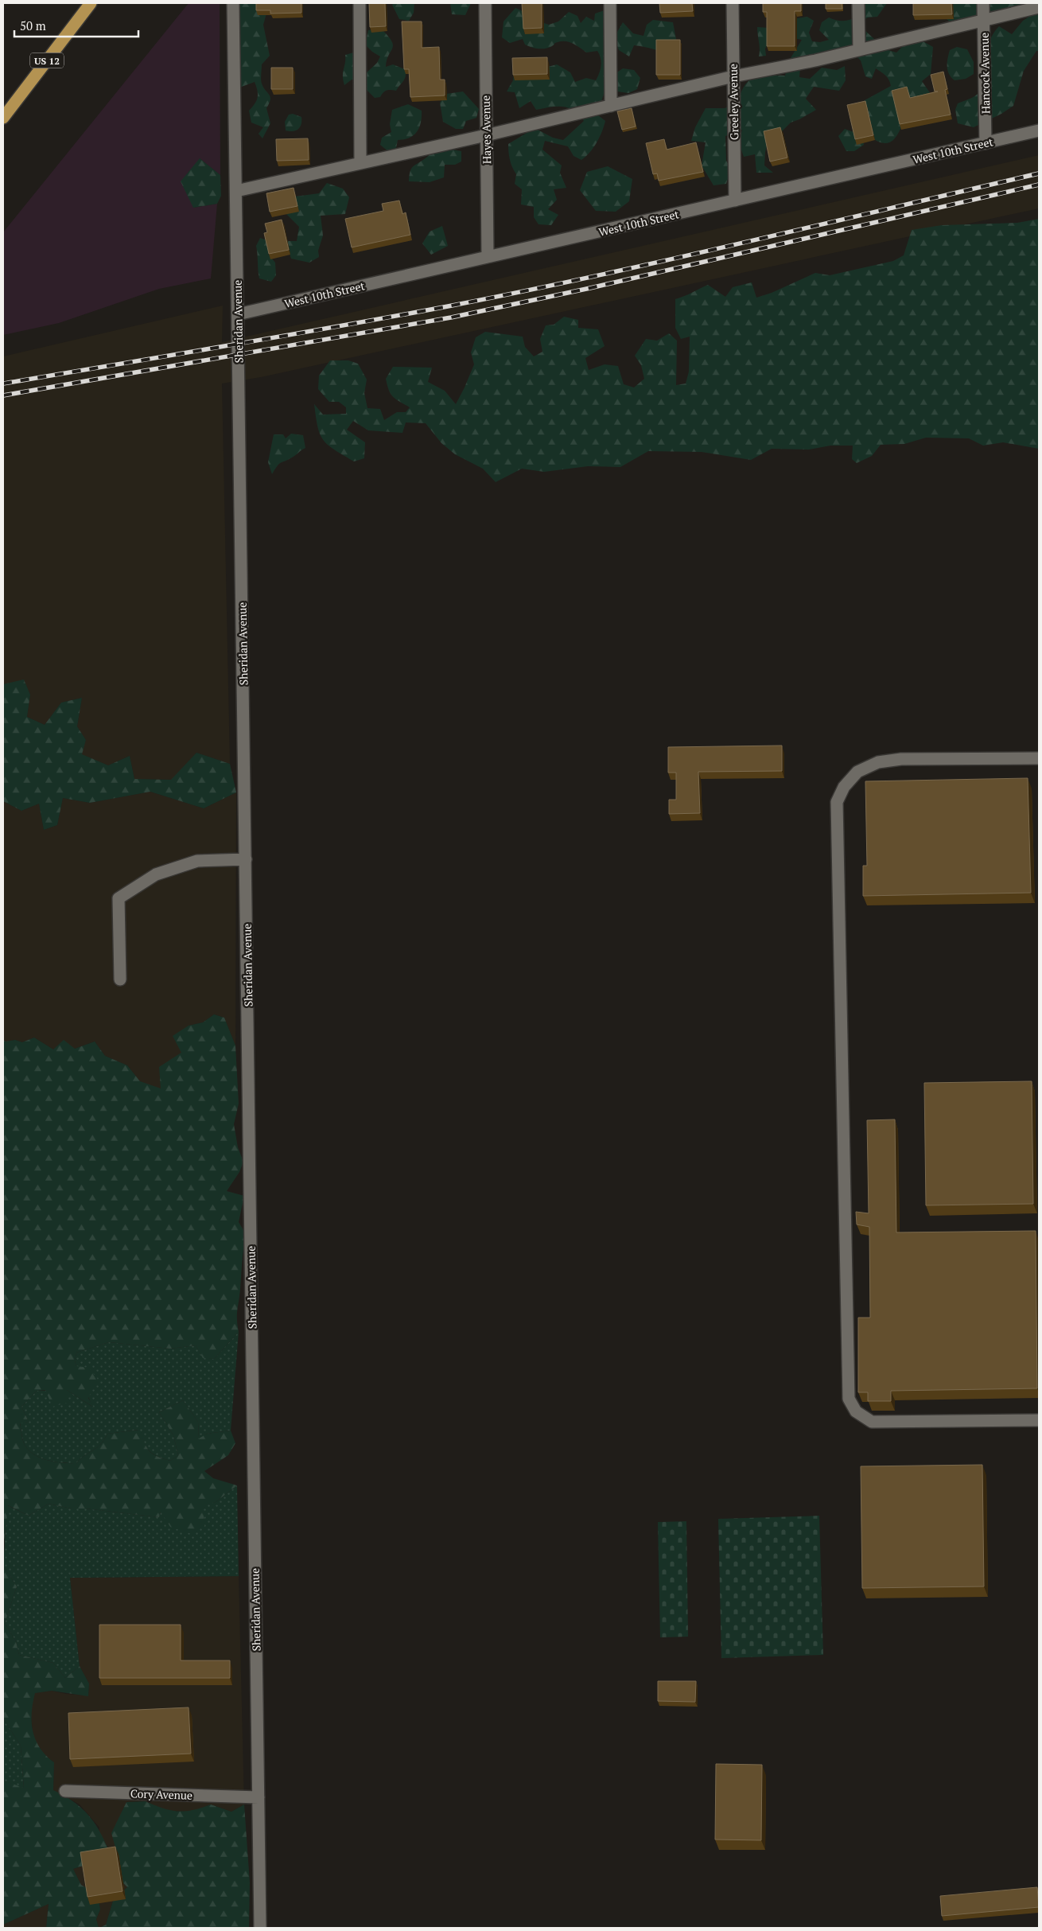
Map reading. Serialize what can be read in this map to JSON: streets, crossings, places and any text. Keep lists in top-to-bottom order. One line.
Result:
{"streets":{"main road":["US 12"],"street":["Hancock Avenue","Greeley Avenue","Hayes Avenue","West 10th Street","Sheridan Avenue","Cory Avenue"]},"crossings":[["Hancock Avenue","West 10th Street"],["Greeley Avenue","West 10th Street"],["Hayes Avenue","West 10th Street"],["West 10th Street","Sheridan Avenue"],["Sheridan Avenue","Cory Avenue"]],"scale_bar":"50 m"}
